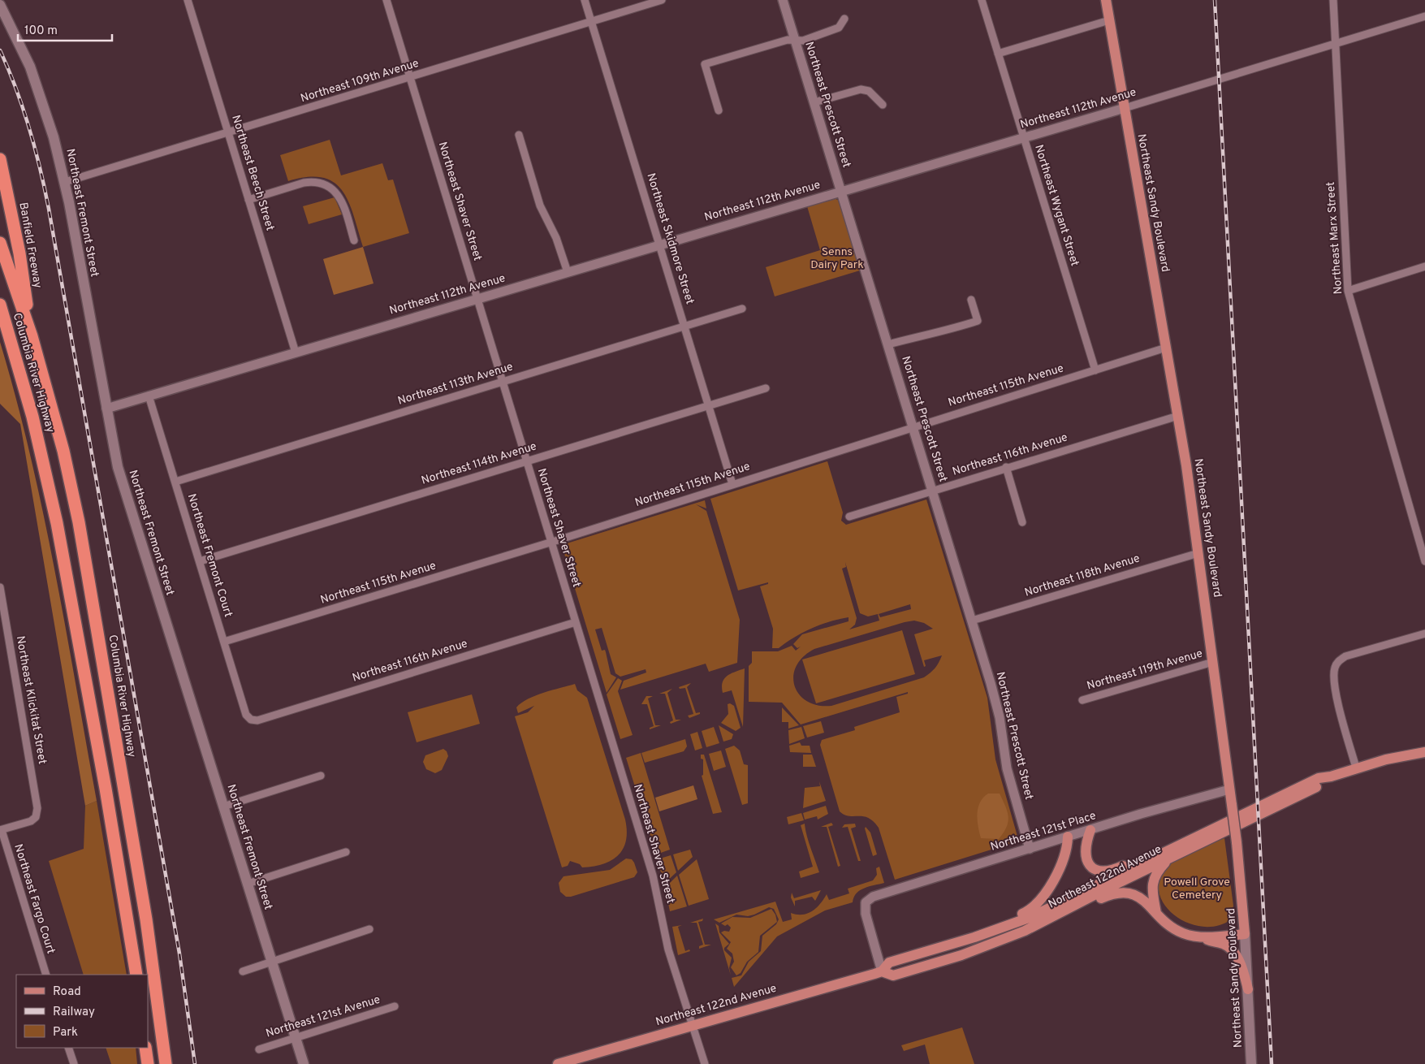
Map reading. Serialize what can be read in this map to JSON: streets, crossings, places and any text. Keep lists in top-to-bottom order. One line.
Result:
{"streets":{"highway":["Banfield Freeway","Columbia River Highway"],"main road":["Northeast Sandy Boulevard","Northeast Fremont Street","Northeast 122nd Avenue"],"street":["Northeast 109th Avenue","Northeast Prescott Street","Northeast 112th Avenue","Northeast Beech Street","Northeast Shaver Street","Northeast Wygant Street","Northeast Marx Street","Northeast Skidmore Street","Northeast 113th Avenue","Northeast 115th Avenue","Northeast 116th Avenue","Northeast 114th Avenue","Northeast Fremont Court","Northeast 118th Avenue","Northeast 119th Avenue","Northeast Klickitat Street","Northeast 121st Place","Northeast Fargo Court","Northeast 121st Avenue"]},"crossings":[["Northeast 109th Avenue","Northeast Beech Street"],["Northeast 109th Avenue","Northeast Shaver Street"],["Northeast 109th Avenue","Northeast Fremont Street"],["Northeast 109th Avenue","Northeast Skidmore Street"],["Northeast Prescott Street","Northeast 112th Avenue"],["Northeast Prescott Street","Northeast 115th Avenue"],["Northeast Prescott Street","Northeast 116th Avenue"],["Northeast Prescott Street","Northeast 118th Avenue"],["Northeast Prescott Street","Northeast 121st Place"],["Northeast 112th Avenue","Northeast Beech Street"],["Northeast 112th Avenue","Northeast Shaver Street"],["Northeast 112th Avenue","Northeast Sandy Boulevard"],["Northeast 112th Avenue","Northeast Wygant Street"],["Northeast 112th Avenue","Northeast Fremont Street"],["Northeast 112th Avenue","Northeast Marx Street"],["Northeast 112th Avenue","Northeast Skidmore Street"],["Northeast 112th Avenue","Northeast Fremont Court"],["Northeast Shaver Street","Northeast 113th Avenue"],["Northeast Shaver Street","Northeast 115th Avenue"],["Northeast Shaver Street","Northeast 116th Avenue"],["Northeast Shaver Street","Northeast 114th Avenue"],["Northeast Shaver Street","Northeast 122nd Avenue"],["Northeast Sandy Boulevard","Northeast 115th Avenue"],["Northeast Sandy Boulevard","Northeast 116th Avenue"],["Northeast Sandy Boulevard","Northeast 118th Avenue"],["Northeast Sandy Boulevard","Northeast 119th Avenue"],["Northeast Sandy Boulevard","Northeast 121st Place"],["Northeast Wygant Street","Northeast 115th Avenue"],["Northeast Fremont Street","Northeast 121st Avenue"],["Northeast Skidmore Street","Northeast 113th Avenue"],["Northeast Skidmore Street","Northeast 115th Avenue"],["Northeast Skidmore Street","Northeast 114th Avenue"],["Banfield Freeway","Columbia River Highway"],["Northeast 113th Avenue","Northeast Fremont Court"],["Northeast 115th Avenue","Northeast Fremont Court"],["Northeast 116th Avenue","Northeast Fremont Court"],["Northeast 114th Avenue","Northeast Fremont Court"],["Northeast Klickitat Street","Northeast Fargo Court"],["Northeast 121st Place","Northeast 122nd Avenue"]],"parks":["Senns Dairy Park","Powell Grove Cemetery"],"legend":["Road","Railway","Park"],"scale_bar":"100 m"}
